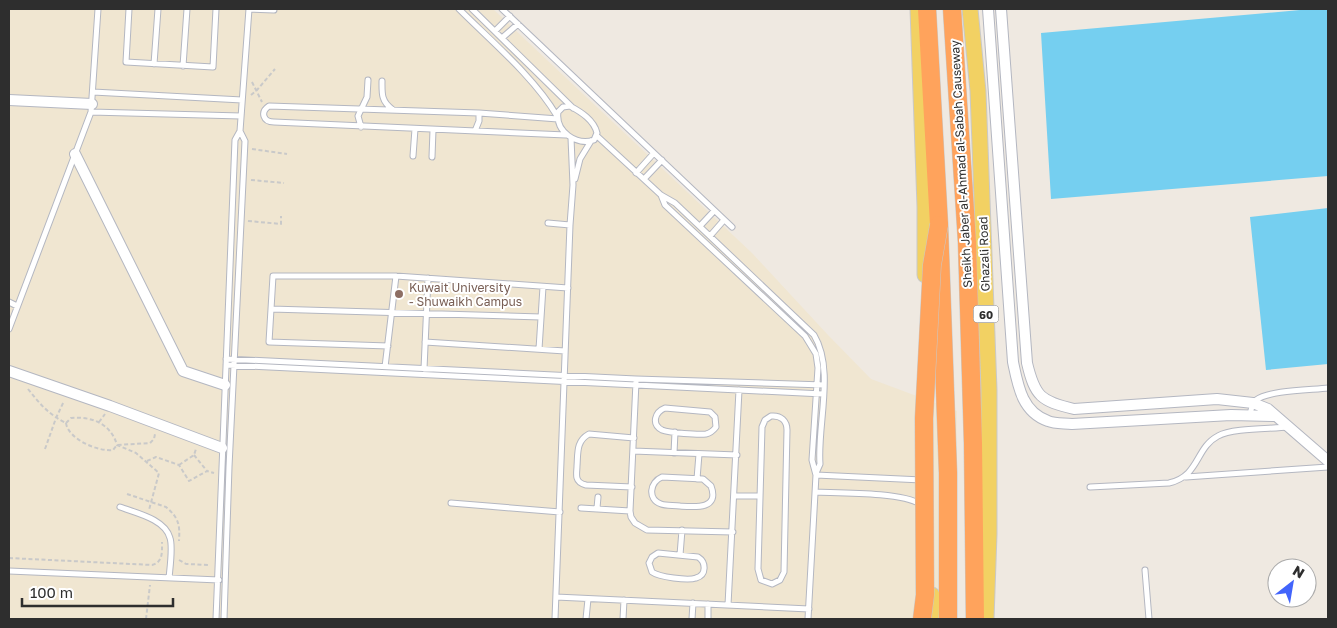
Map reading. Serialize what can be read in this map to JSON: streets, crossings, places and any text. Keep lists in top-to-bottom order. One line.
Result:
{"streets":{"highway":["Sheikh Jaber al-Ahmad al-Sabah Causeway","60"],"main road":["Ghazali Road"]},"places":["Kuwait University - Shuwaikh Campus"],"scale_bar":"100 m","north":"top right"}
